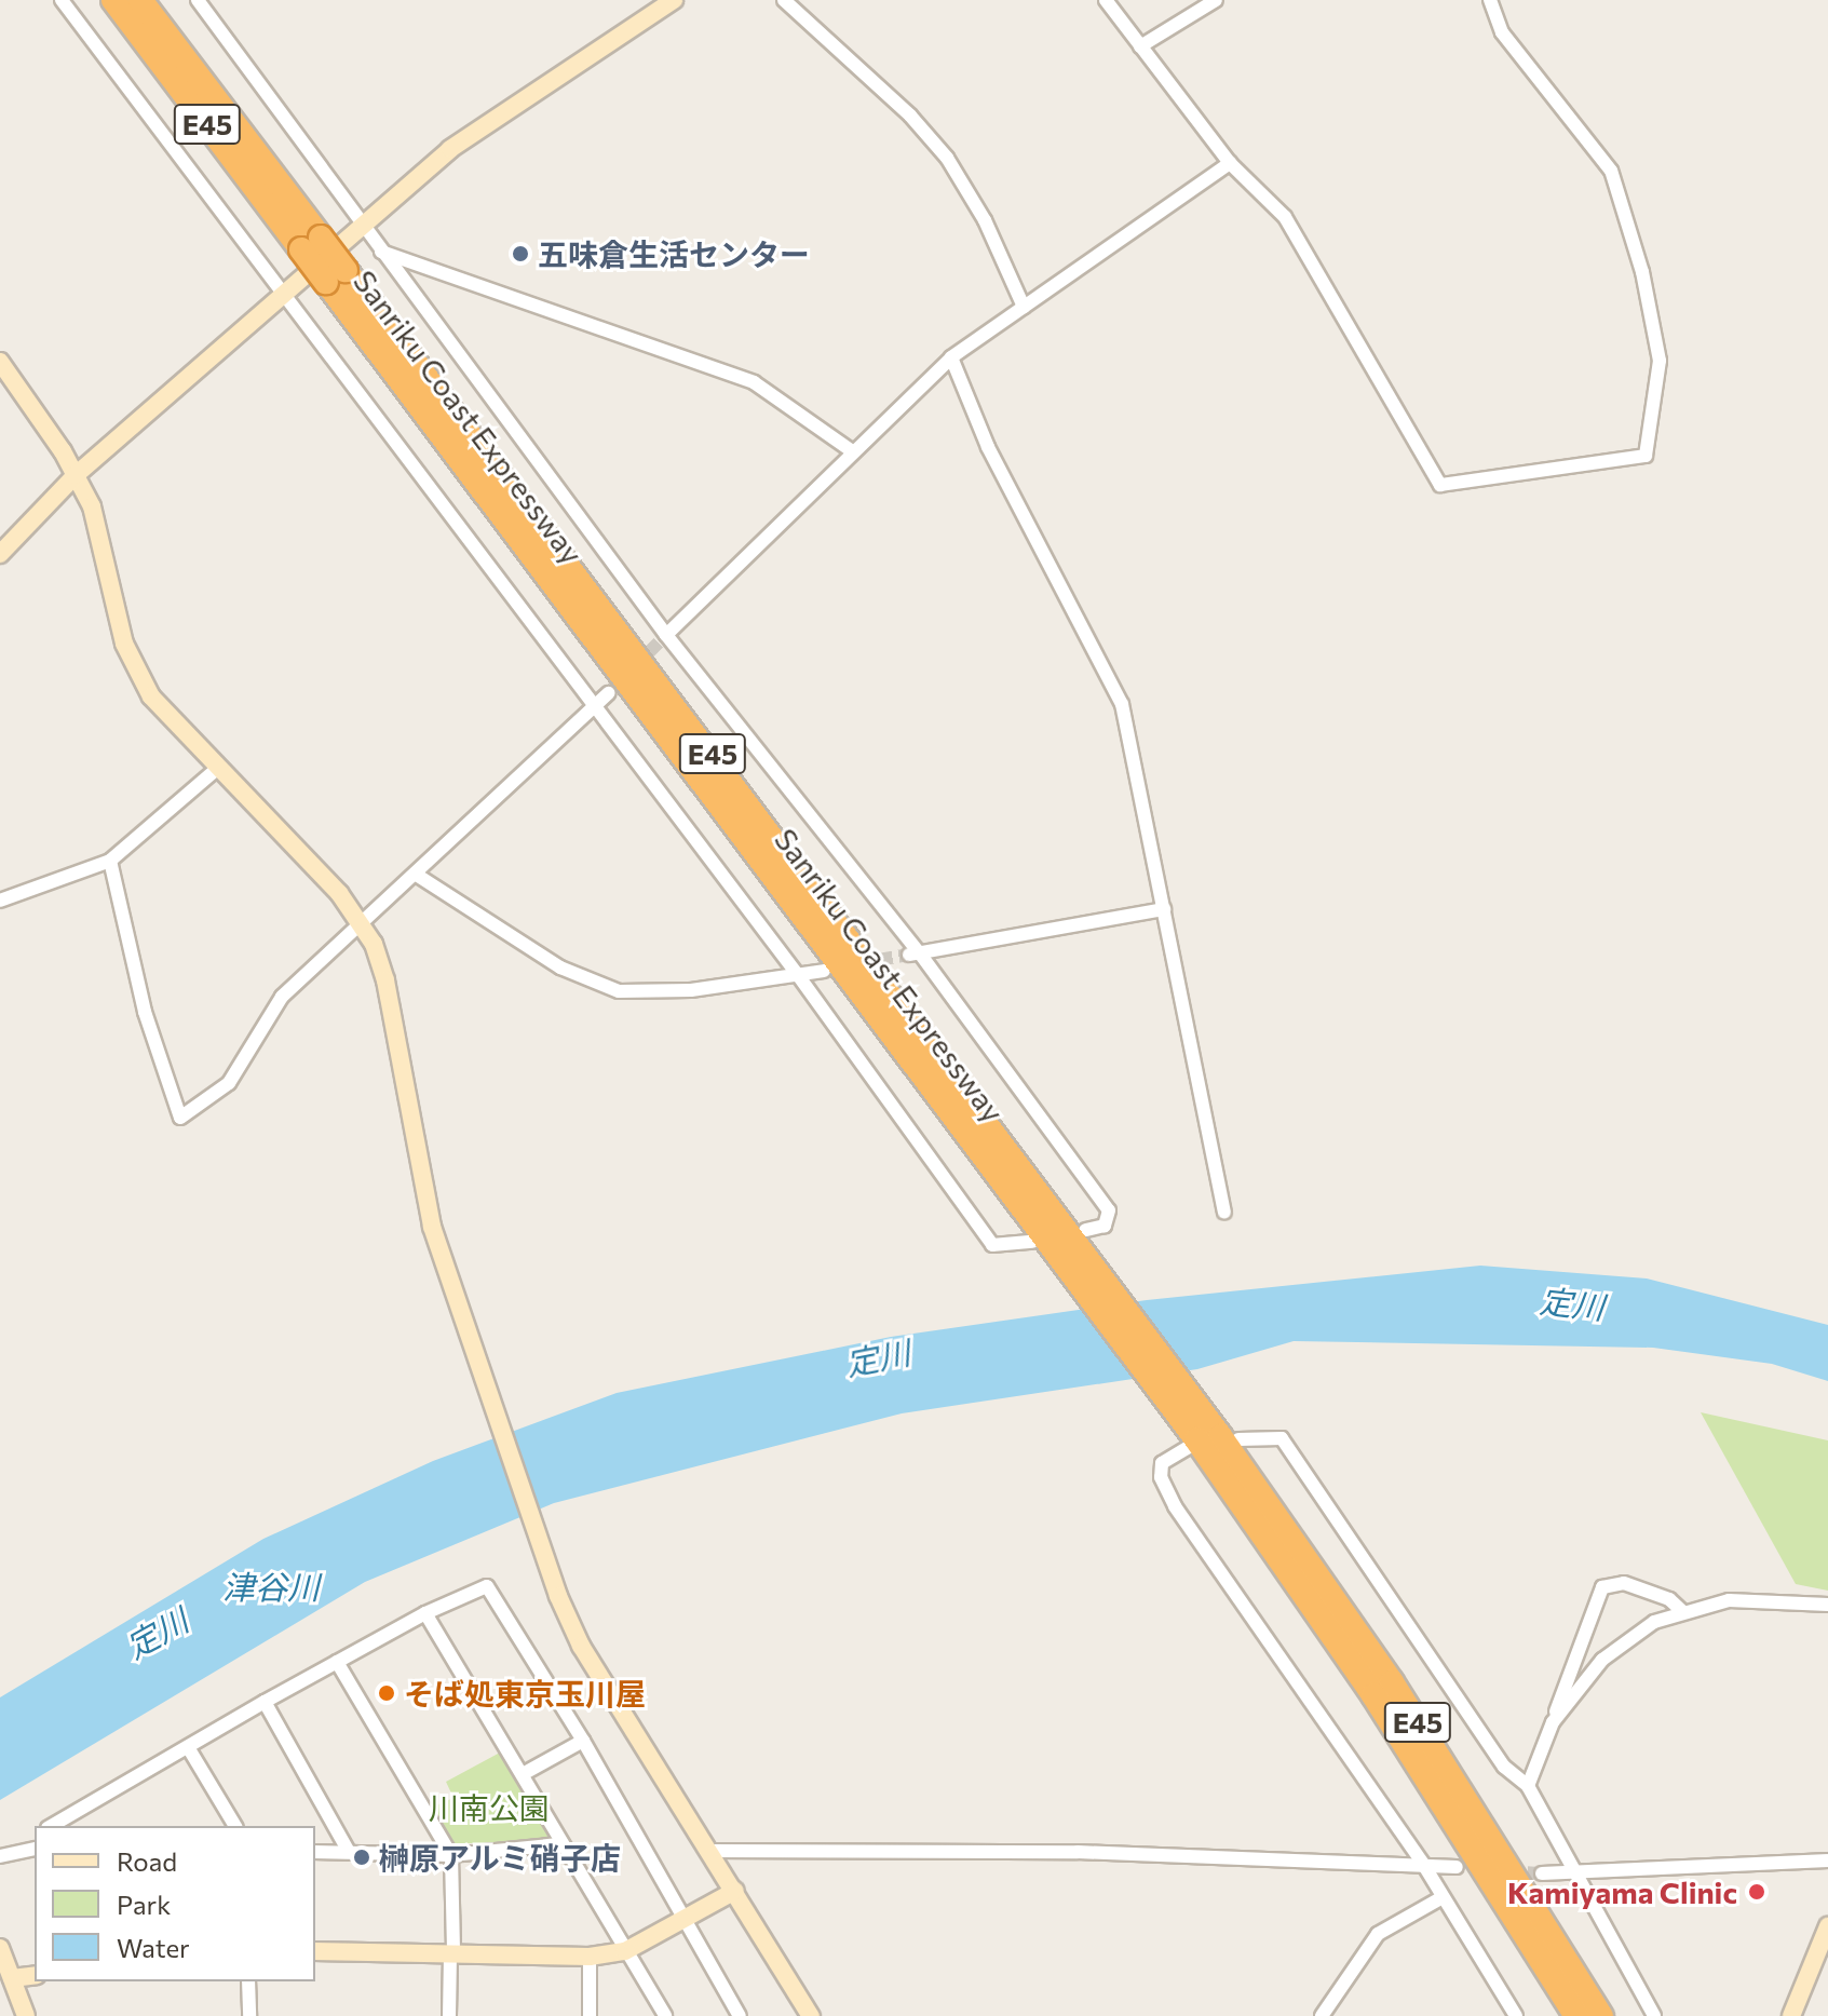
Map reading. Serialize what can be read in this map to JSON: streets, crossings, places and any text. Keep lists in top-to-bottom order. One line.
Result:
{"streets":{"highway":["E45","Sanriku Coast Expressway"]},"water":["定川","津谷川"],"parks":["川南公園"],"places":["五味倉生活センター","そば処東京玉川屋","榊原アルミ硝子店","Kamiyama Clinic"],"legend":["Road","Park","Water"]}
